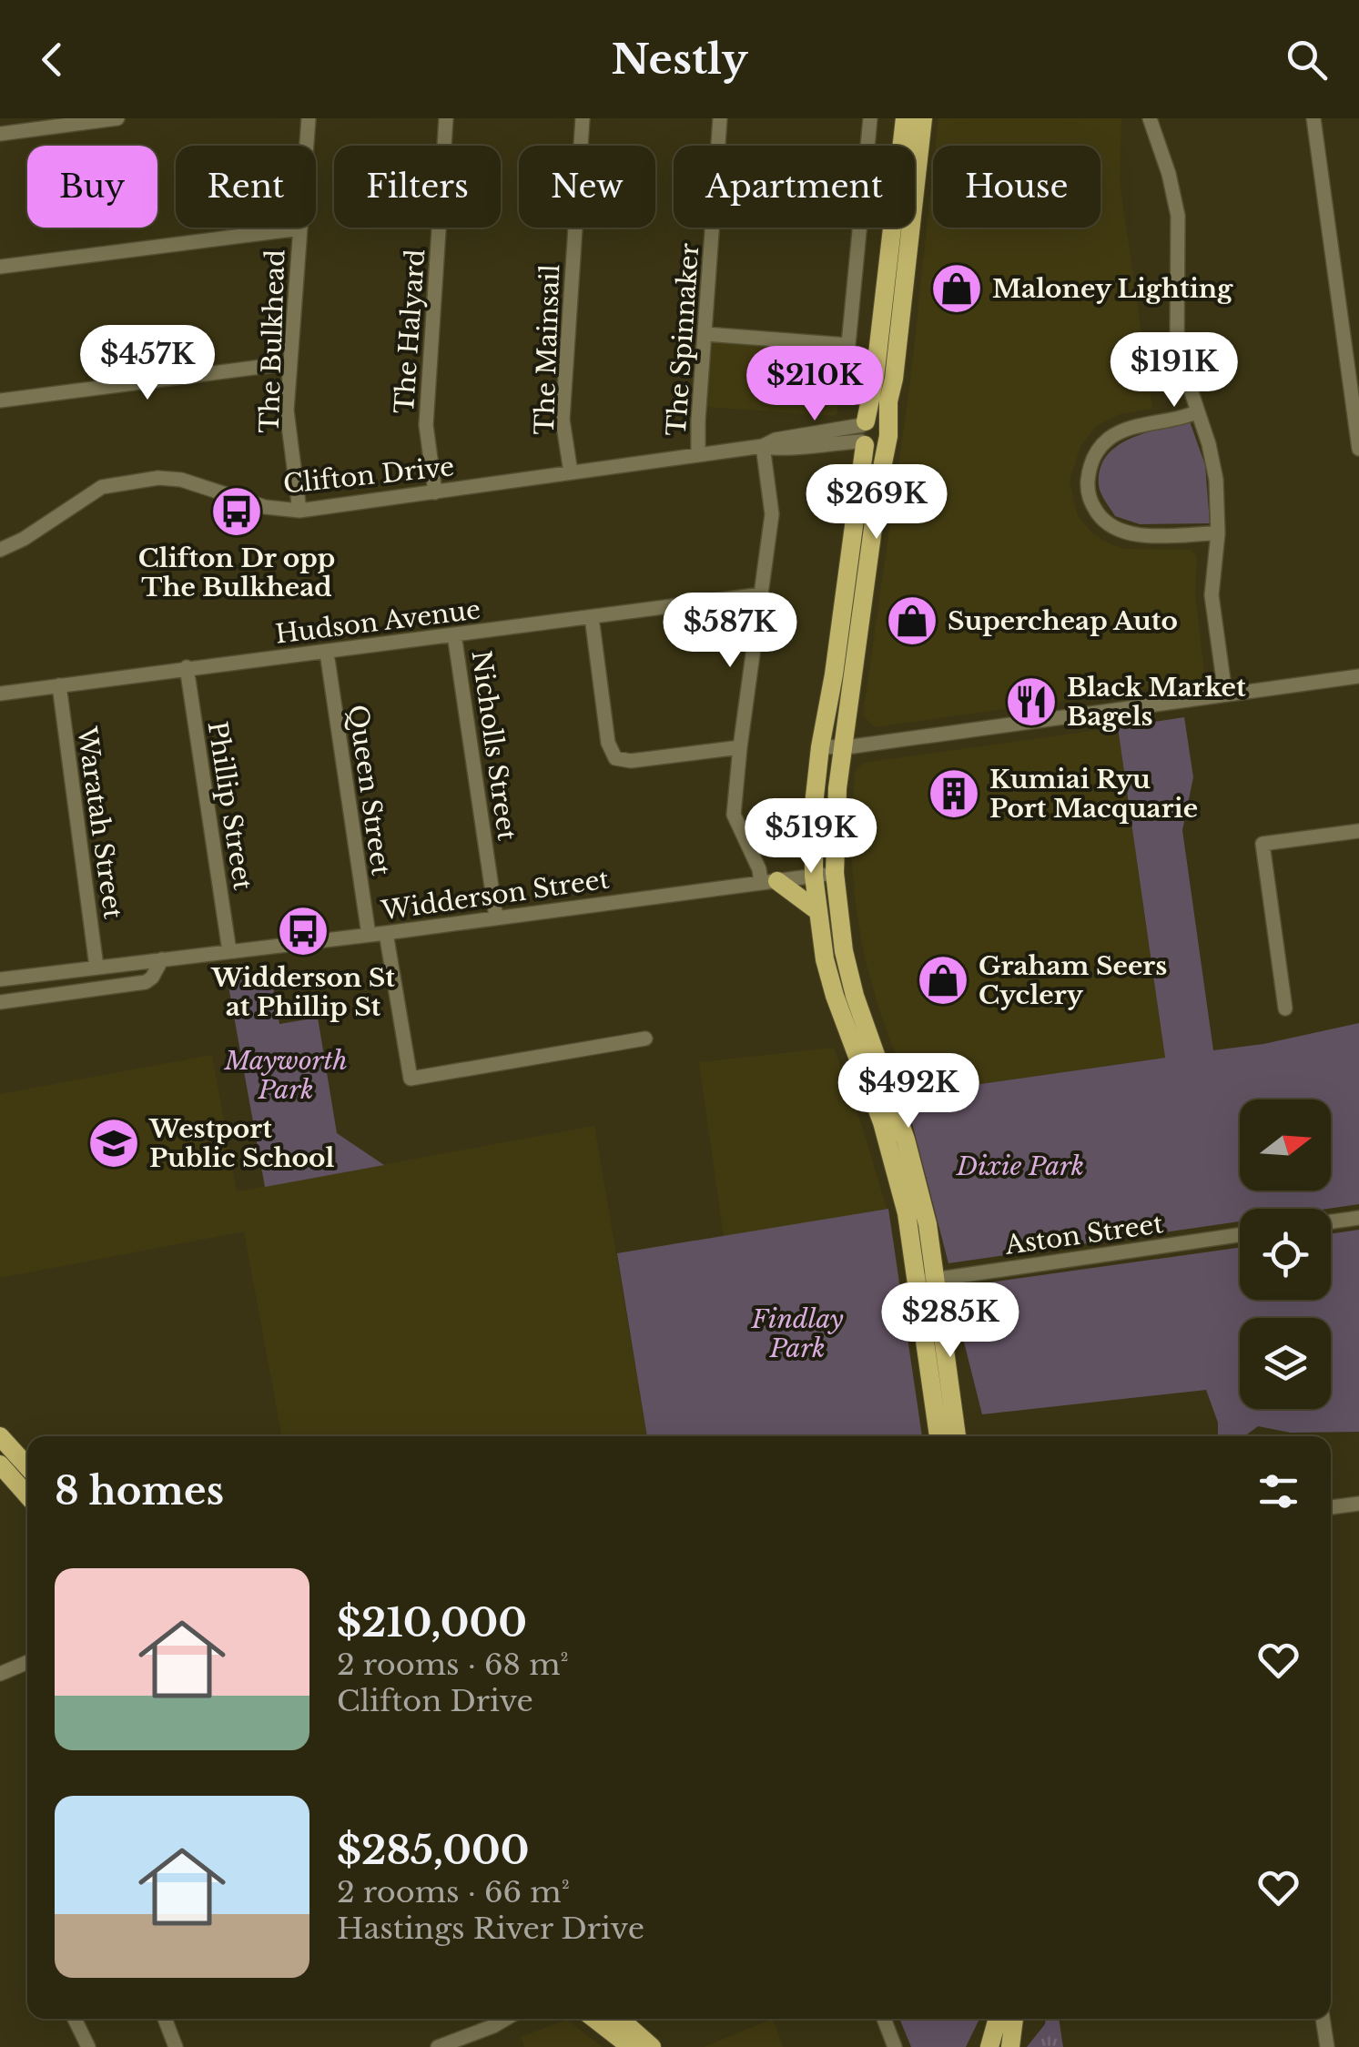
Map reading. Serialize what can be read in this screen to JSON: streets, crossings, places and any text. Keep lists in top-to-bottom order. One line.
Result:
{"streets":{"street":["The Halyard","The Spinnaker","The Bulkhead","The Mainsail","Clifton Drive","Hudson Avenue","Nicholls Street","Queen Street","Phillip Street","Waratah Street","Widderson Street","Aston Street"]},"crossings":[["The Halyard","Clifton Drive"],["The Spinnaker","Clifton Drive"],["The Bulkhead","Clifton Drive"],["The Mainsail","Clifton Drive"],["Hudson Avenue","Nicholls Street"],["Hudson Avenue","Queen Street"],["Hudson Avenue","Phillip Street"],["Hudson Avenue","Waratah Street"],["Nicholls Street","Widderson Street"],["Queen Street","Widderson Street"],["Phillip Street","Widderson Street"],["Waratah Street","Widderson Street"]],"parks":["Mayworth Park","Dixie Park","Findlay Park"],"places":{"shop":["Maloney Lighting","Supercheap Auto","Graham Seers Cyclery"],"bus stop":["Clifton Dr opp The Bulkhead","Widderson St at Phillip St"],"restaurant":["Black Market Bagels"],"building":["Kumiai Ryu Port Macquarie"],"school or university":["Westport Public School"]},"north":"right","page":{"header":"Nestly","chip":["Buy","Rent","Filters","New","Apartment","House"],"price":["$457K","$191K","$210K","$269K","$587K","$519K","$492K","$285K"],"heading":"8 homes","list":[{"name":"$210,000","note":"2 rooms · 68 m² · Clifton Drive"},{"name":"$285,000","note":"2 rooms · 66 m² · Hastings River Drive"}]}}
